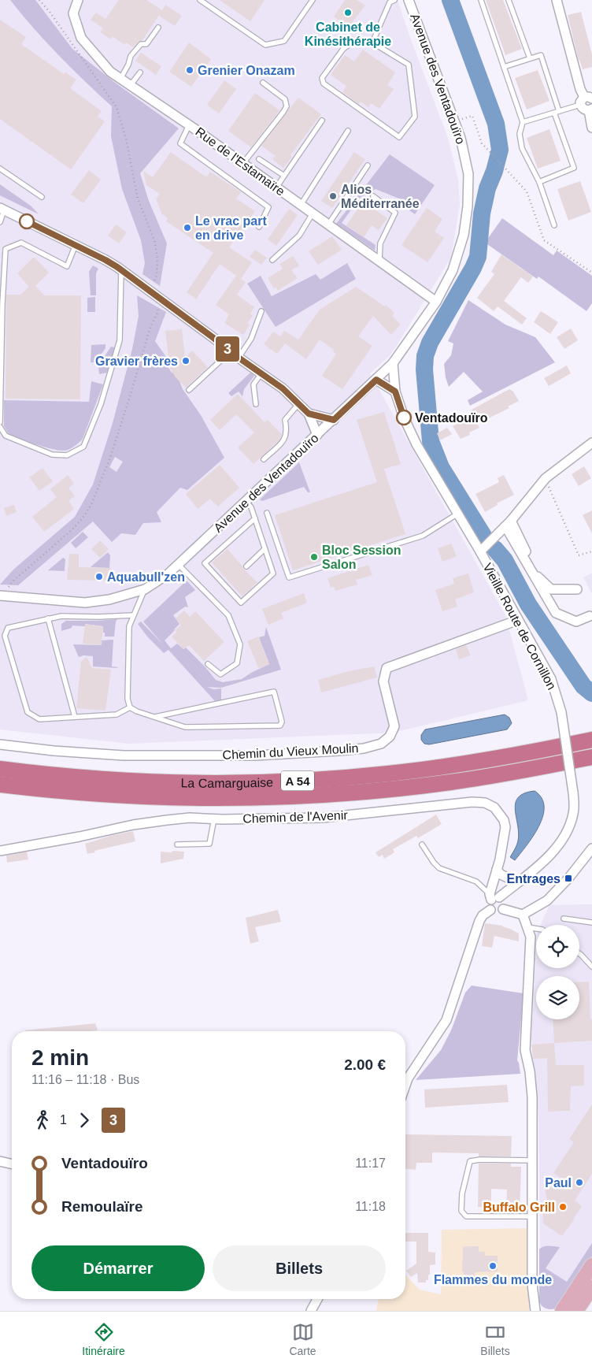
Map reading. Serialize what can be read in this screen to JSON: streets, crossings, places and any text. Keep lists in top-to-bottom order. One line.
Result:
{"streets":{"highway":["A 54","La Camarguaise"],"street":["Avenue des Ventadouïro","Rue de l'Estamaïre","Vieille Route de Cornillon","Chemin du Vieux Moulin","Chemin de l'Avenir"]},"crossings":[["Avenue des Ventadouïro","Rue de l'Estamaïre"],["Vieille Route de Cornillon","Chemin du Vieux Moulin"],["Vieille Route de Cornillon","Chemin de l'Avenir"]],"places":{"other":["Cabinet de Kinésithérapie","Grenier Onazam","Alios Méditerranée","Le vrac part en drive","Gravier frères","Ventadouïro","Bloc Session Salon","Aquabull'zen","Paul","Buffalo Grill","Flammes du monde"],"transit":["Entrages"]},"lines":["bus line 3"],"page":{"on_map":"3","heading":["2 min","11:16 – 11:18 · Bus","2.00 €"],"legs":["1","3"],"list":[{"name":"Ventadouïro","value":"11:17"},{"name":"Remoulaïre","value":"11:18"}],"buttons":["Démarrer","Billets"],"tabs":["Itinéraire","Carte","Billets"]}}
